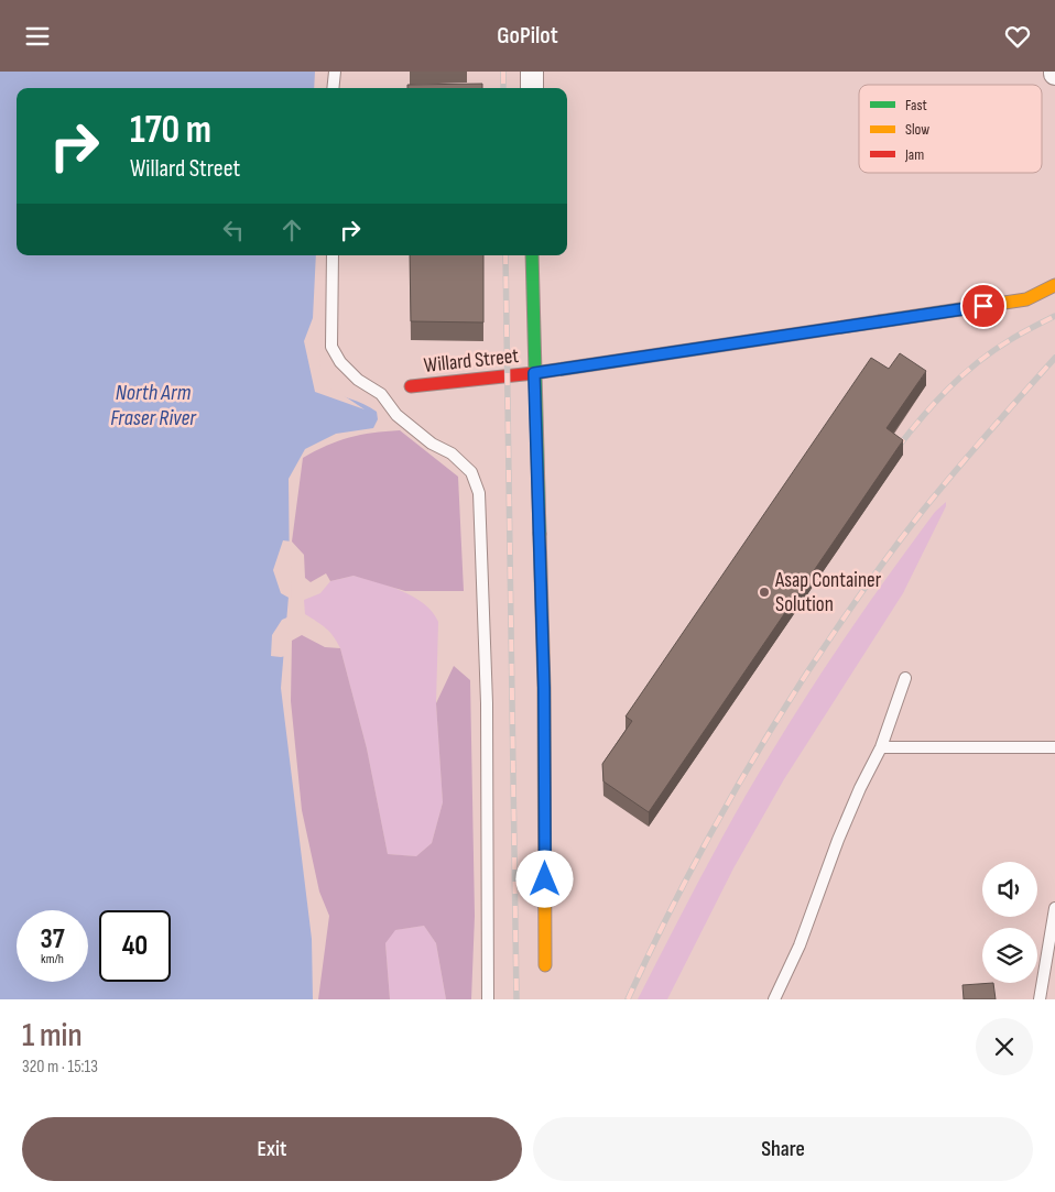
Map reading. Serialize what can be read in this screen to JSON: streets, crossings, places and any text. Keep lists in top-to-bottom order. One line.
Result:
{"streets":{"street":["Willard Street"]},"water":["North Arm Fraser River"],"places":["Asap Container Solution"],"legend":["Fast","Slow","Jam"],"page":{"header":"GoPilot","turn":["170 m","Willard Street"],"speed":"37 km/h","limit":"40","heading":["1 min","320 m · 15:13"],"buttons":["Exit","Share"]}}
